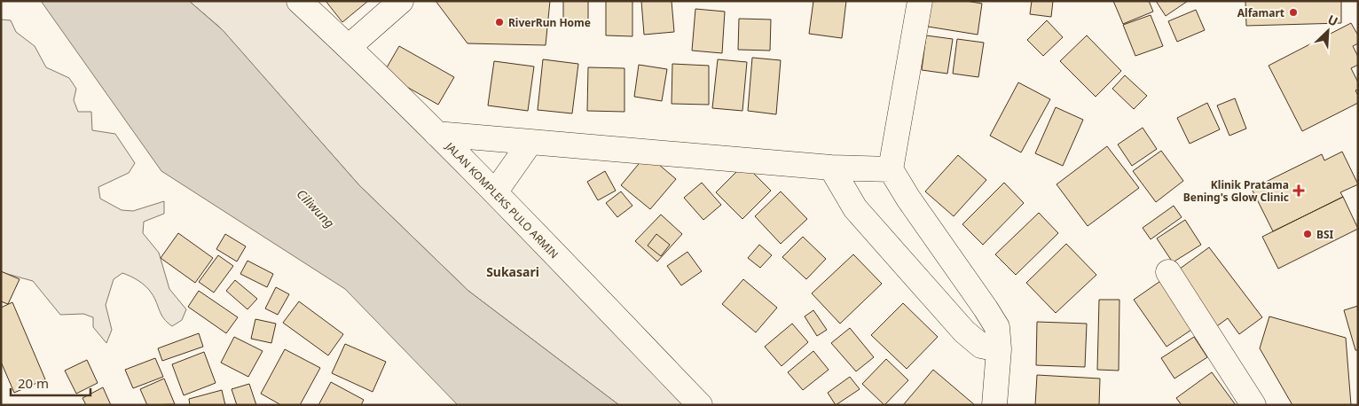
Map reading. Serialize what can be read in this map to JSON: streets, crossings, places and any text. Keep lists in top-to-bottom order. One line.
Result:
{"streets":{"street":["JALAN KOMPLEKS PULO ARMIN"]},"districts":["Sukasari"],"water":["Ciliwung"],"places":{"other":["Alfamart","RiverRun Home","BSI"],"health":["Klinik Pratama Bening's Glow Clinic"]},"scale_bar":"20 m","north":"top right"}
